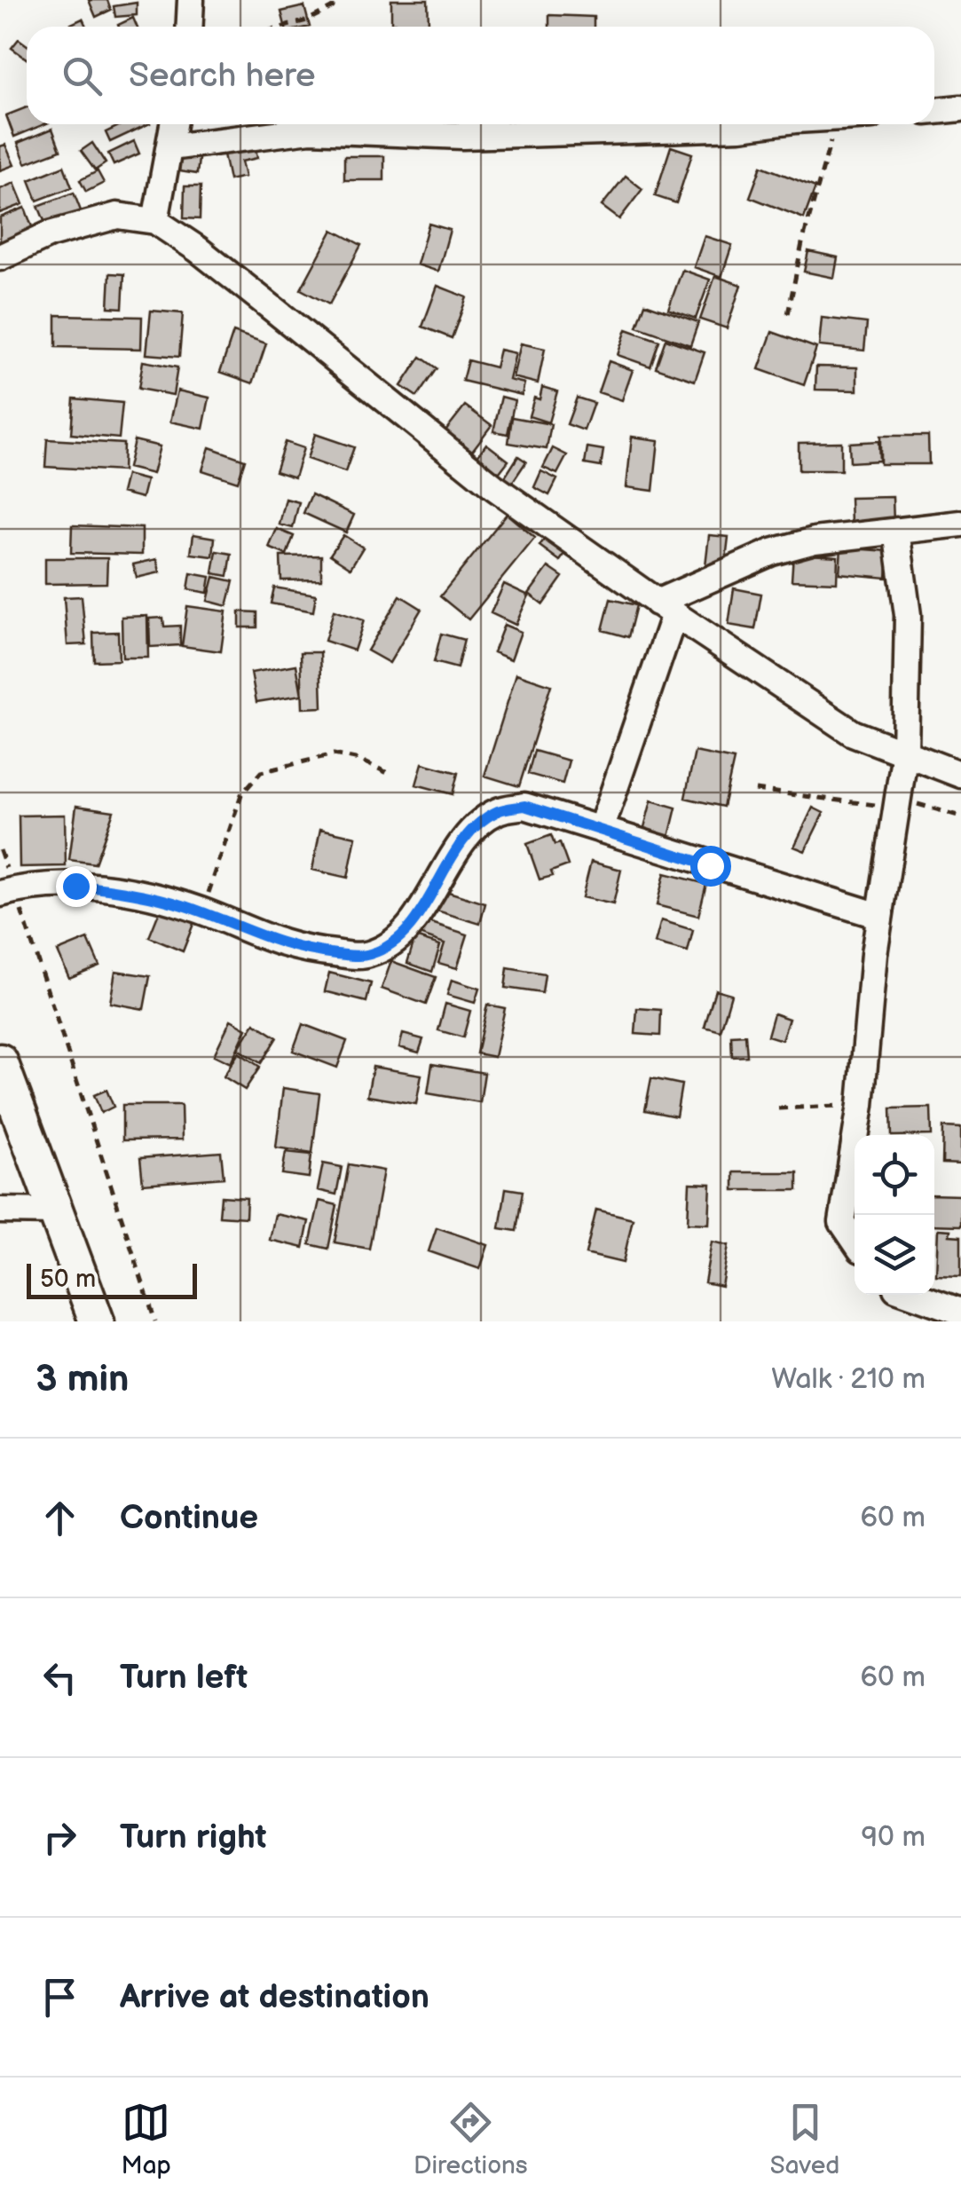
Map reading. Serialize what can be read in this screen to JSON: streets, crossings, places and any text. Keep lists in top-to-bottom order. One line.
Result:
{"scale_bar":"50 m","page":{"search":"Search here","scale":"50 m","heading":["3 min","Walk · 210 m"],"list":[["Continue","60 m"],["Turn left","60 m"],["Turn right","90 m"],"Arrive at destination"],"nav":["Map","Directions","Saved"]}}
